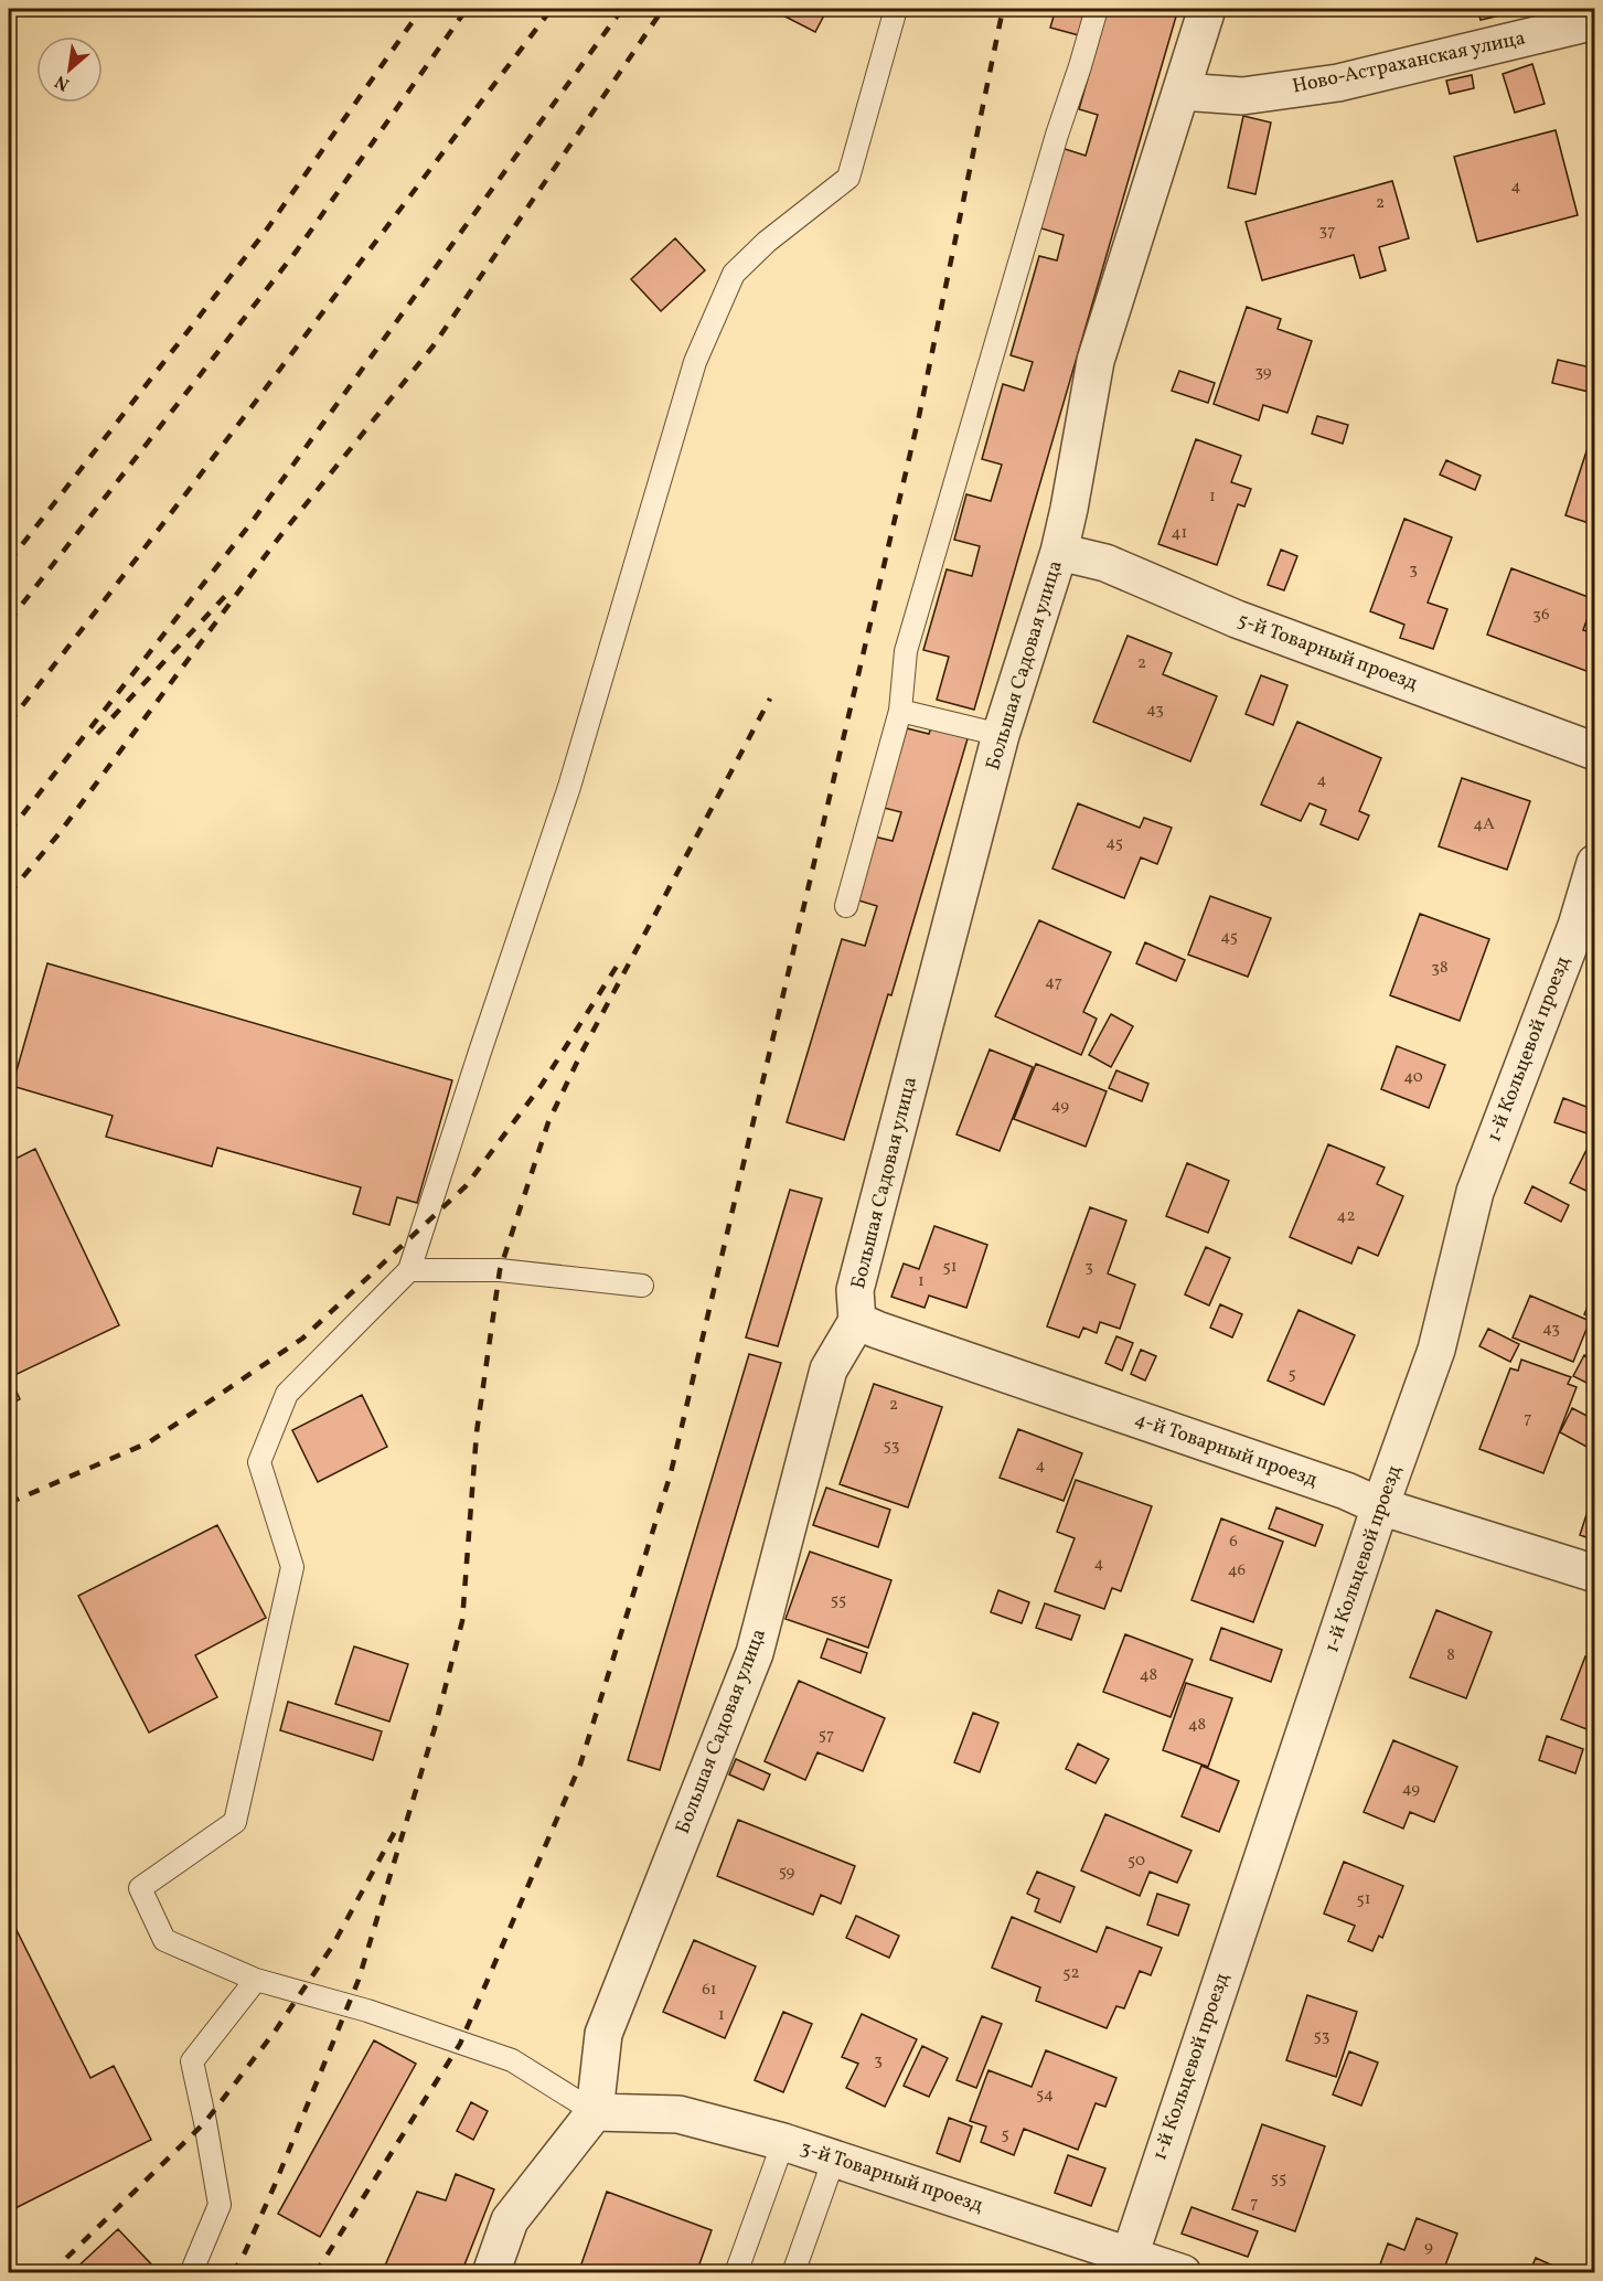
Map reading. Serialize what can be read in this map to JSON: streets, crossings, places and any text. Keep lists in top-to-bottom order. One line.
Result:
{"streets":{"street":["Ново-Астраханская улица","5-й Товарный проезд","Большая Садовая улица","1-й Кольцевой проезд","4-й Товарный проезд","3-й Товарный проезд"]},"crossings":[["Ново-Астраханская улица","Большая Садовая улица"],["5-й Товарный проезд","Большая Садовая улица"],["Большая Садовая улица","4-й Товарный проезд"],["Большая Садовая улица","3-й Товарный проезд"],["1-й Кольцевой проезд","4-й Товарный проезд"],["1-й Кольцевой проезд","3-й Товарный проезд"]],"house_numbers":["4","2","37","39","1","41","3","36","2","43","4","4А","45","45","38","47","40","49","42","51","3","1","43","5","2","7","53","4","6","4","46","55","8","48","48","57","49","50","59","51","52","61","1","53","3","54","5","55","7","9"],"north":"bottom left"}
